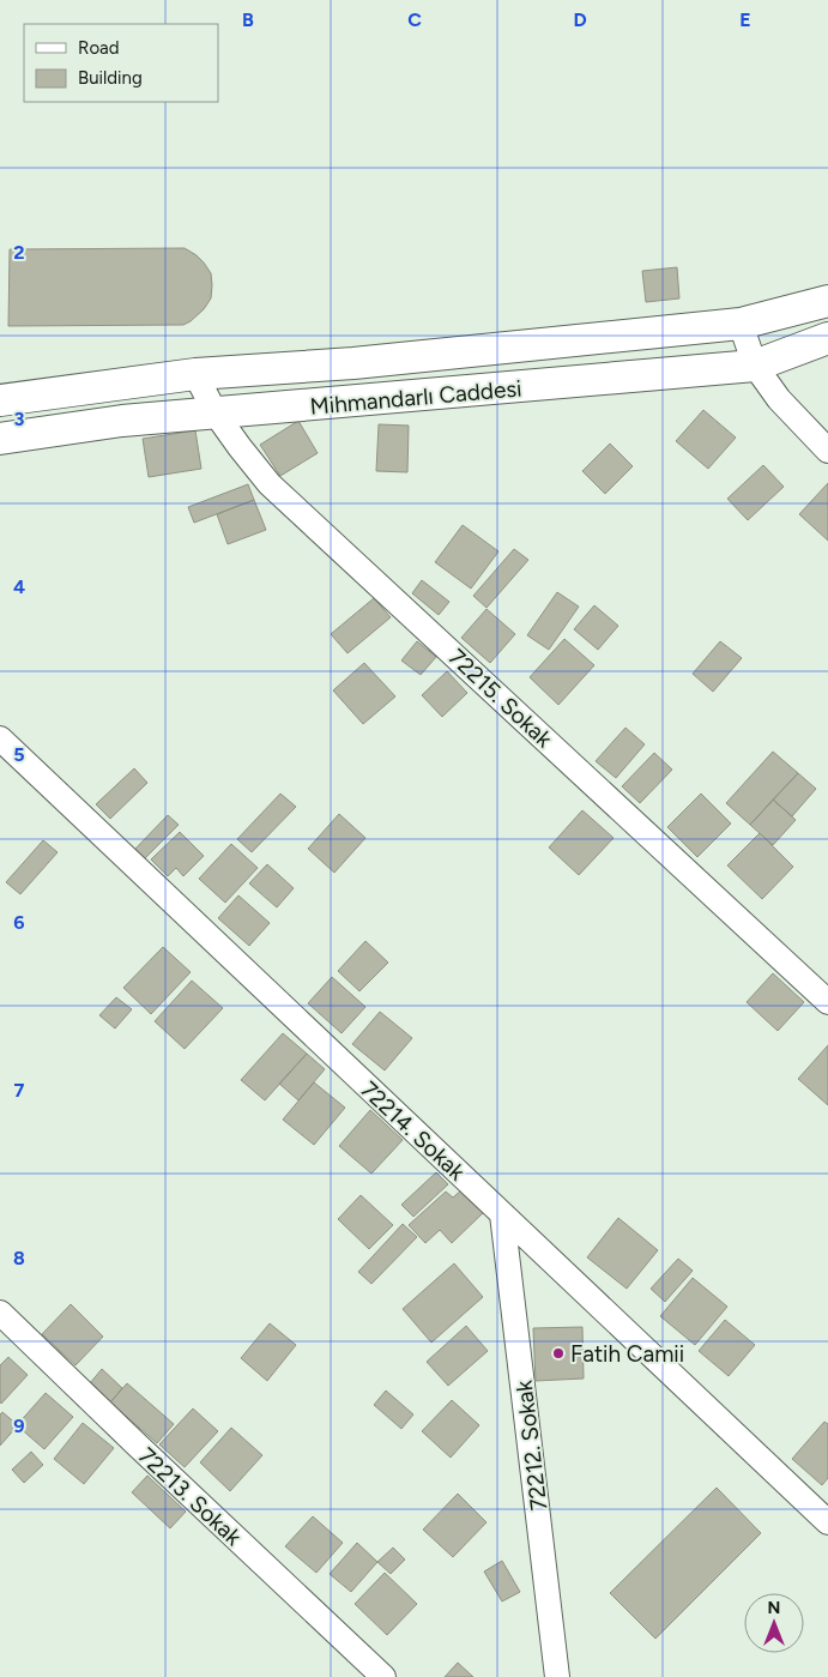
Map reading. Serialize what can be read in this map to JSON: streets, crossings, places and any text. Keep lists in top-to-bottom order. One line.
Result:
{"streets":{"street":["Mihmandarlı Caddesi","72215. Sokak","72214. Sokak","72212. Sokak","72213. Sokak"]},"crossings":[["Mihmandarlı Caddesi","72215. Sokak"],["72214. Sokak","72212. Sokak"]],"places":["Fatih Camii"],"legend":["Road","Building"],"north":"top","grid":{"columns":["B","C","D","E"],"rows":["2","3","4","5","6","7","8","9"]}}
